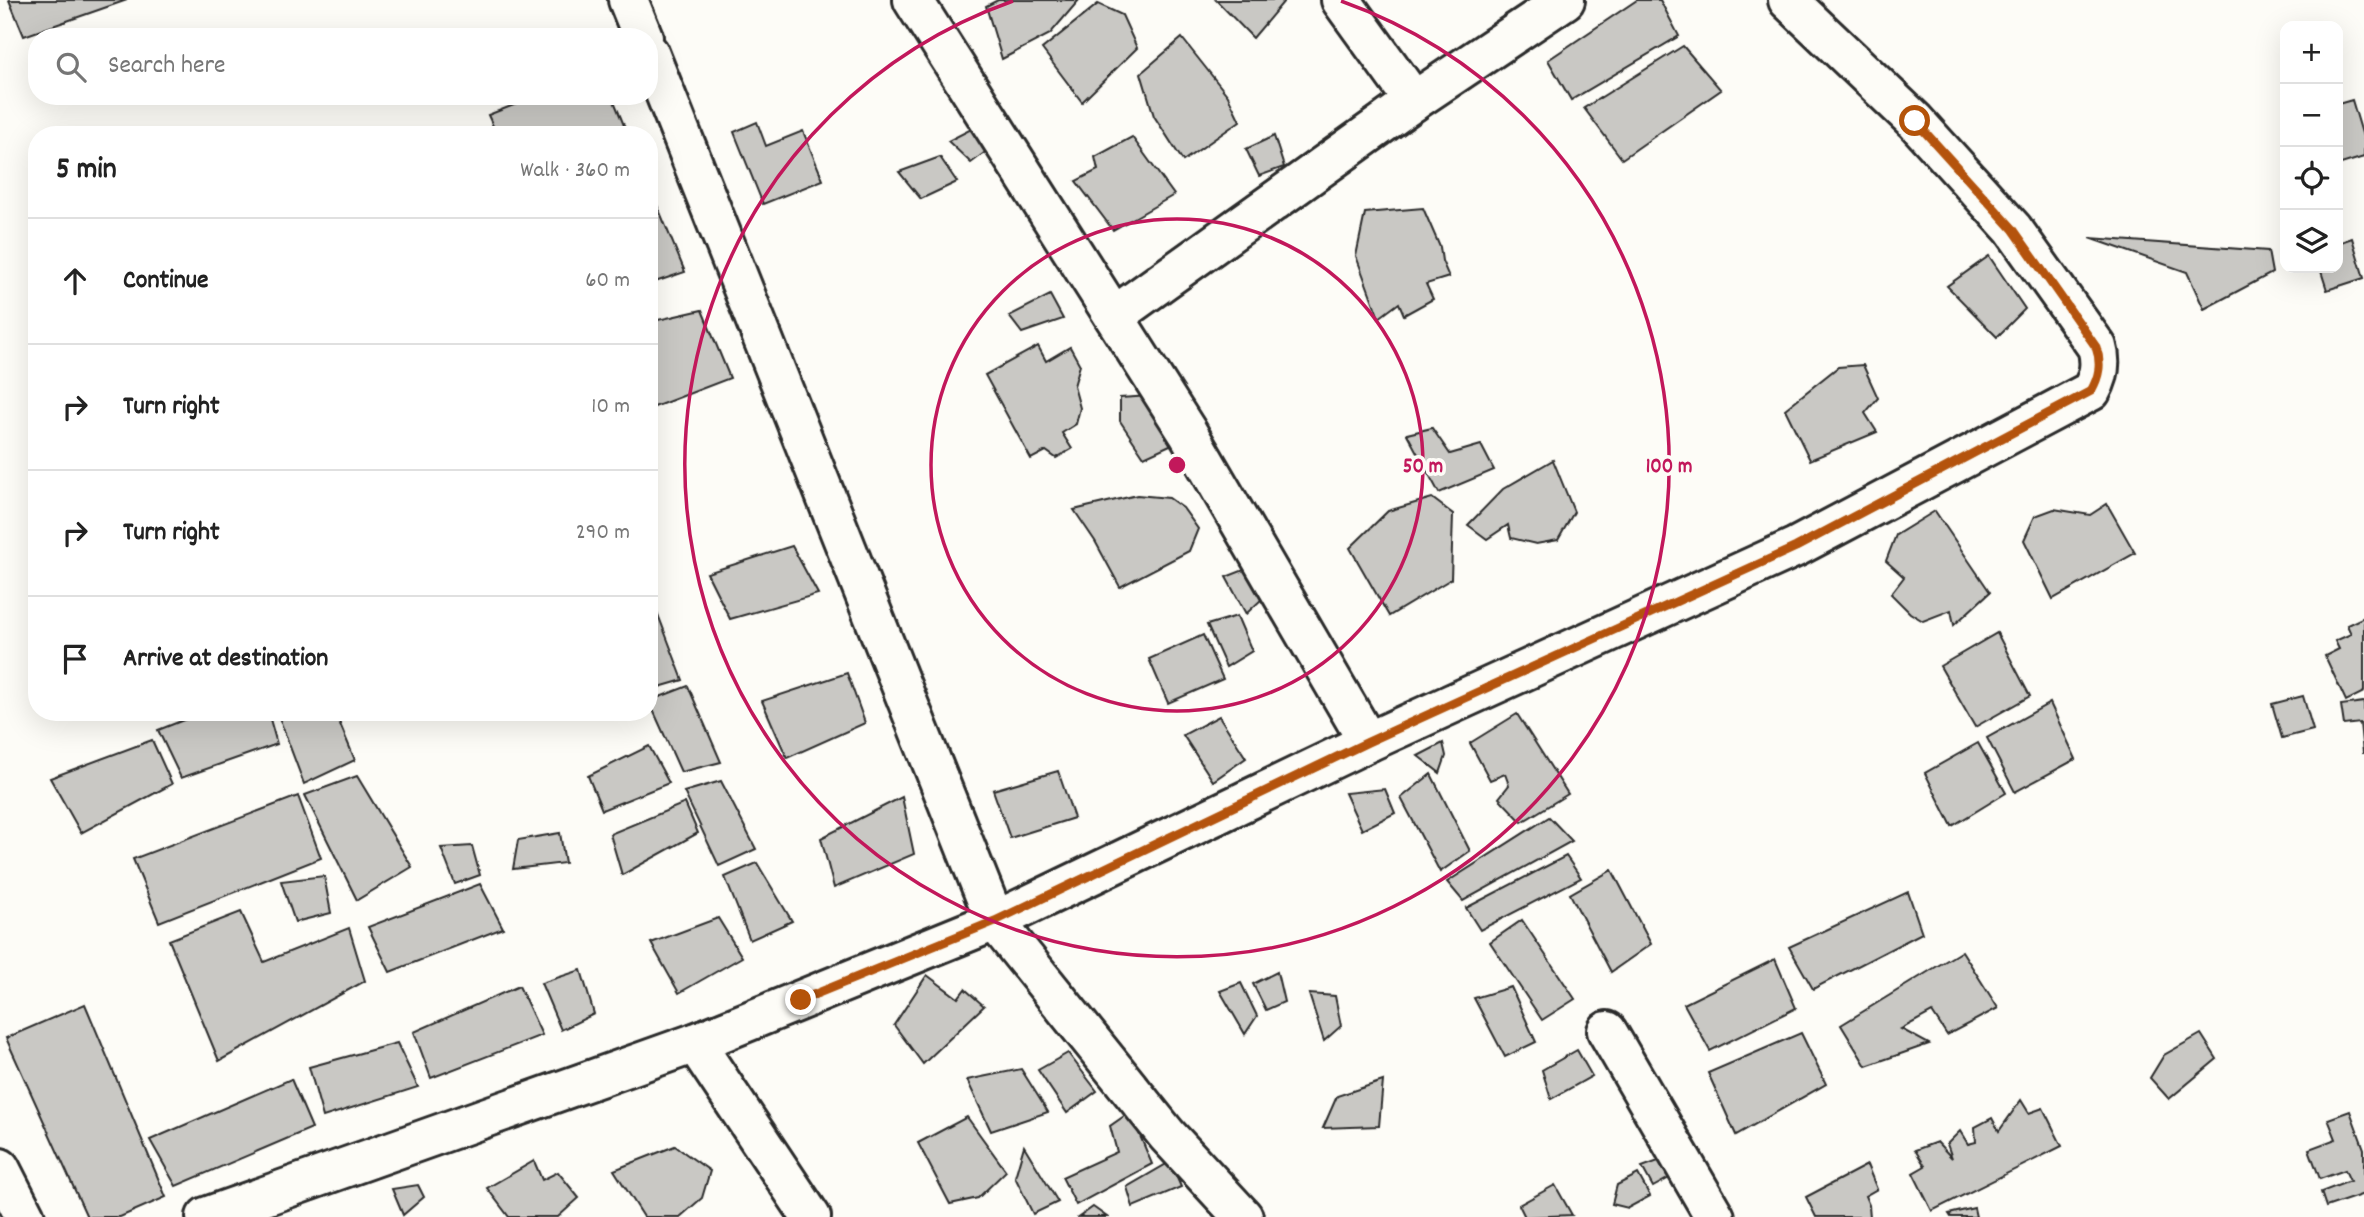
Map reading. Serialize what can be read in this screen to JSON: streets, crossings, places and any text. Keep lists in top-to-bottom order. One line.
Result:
{"page":{"map_buttons":["+","−"],"search":"Search here","heading":["5 min","Walk · 360 m"],"list":[["Continue","60 m"],["Turn right","10 m"],["Turn right","290 m"],"Arrive at destination"]},"rings":["50 m","100 m"]}
